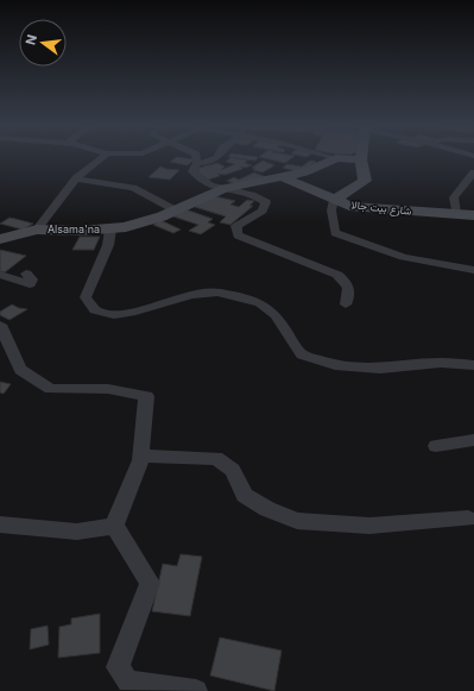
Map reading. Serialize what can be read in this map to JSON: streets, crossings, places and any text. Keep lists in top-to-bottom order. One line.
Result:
{"streets":{"street":["شارع بيت جالا","Alsama'na"]},"crossings":[["شارع بيت جالا","Alsama'na"]],"north":"left"}
